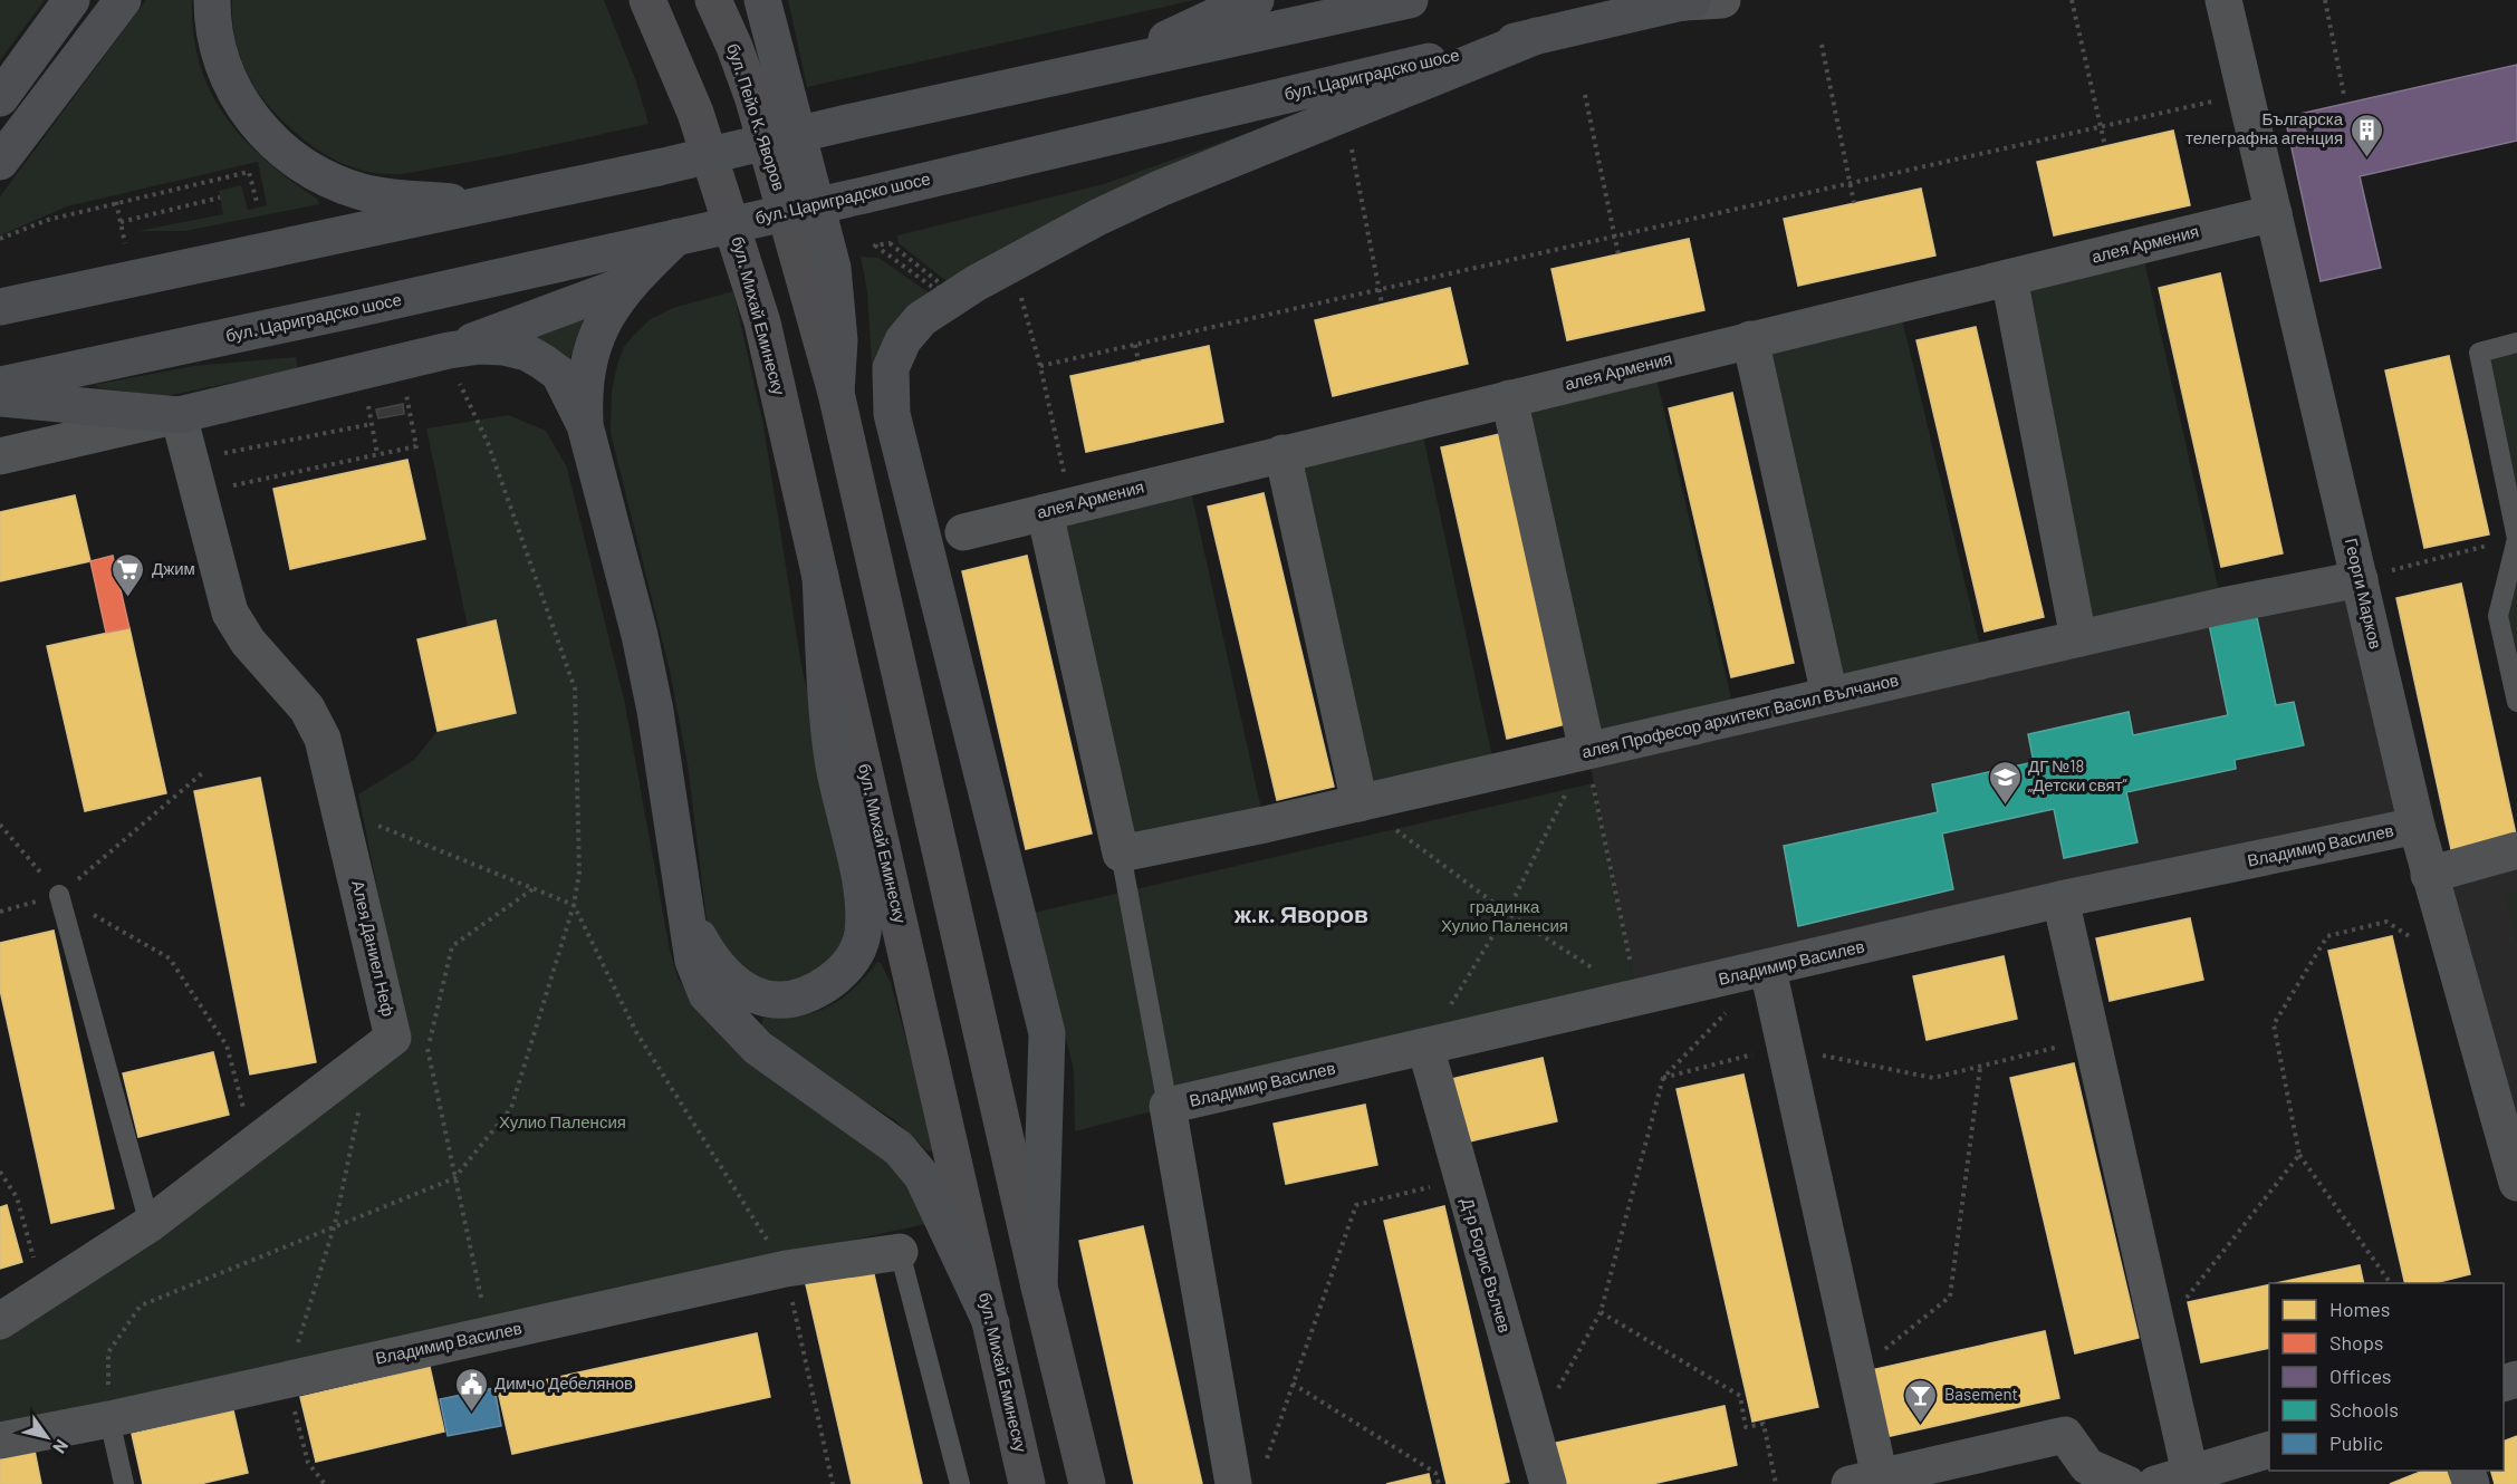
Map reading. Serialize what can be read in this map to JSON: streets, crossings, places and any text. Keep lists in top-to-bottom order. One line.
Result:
{"streets":{"highway":["бул. Цариградско шосе"],"main road":["бул. Пейо К. Яворов","бул. Михай Еминеску"],"street":["алея Армения","Георги Марков","алея Професор архитект Васил Вълчанов","Владимир Василев","Алея Даниел Неф","Д-р Борис Вълчев"]},"crossings":[["алея Армения","Георги Марков"],["Георги Марков","алея Професор архитект Васил Вълчанов"],["Георги Марков","Владимир Василев"],["Владимир Василев","Д-р Борис Вълчев"]],"districts":["ж.к. Яворов"],"parks":["градинка Хулио Паленсия","Хулио Паленсия"],"places":{"building":["Българска телеграфна агенция"],"supermarket":["Джим"],"school or university":["ДГ №18 „Детски свят“"],"public building":["Димчо Дебелянов"],"bar":["Basement"]},"legend":["Homes","Shops","Offices","Schools","Public"],"north":"bottom right"}
